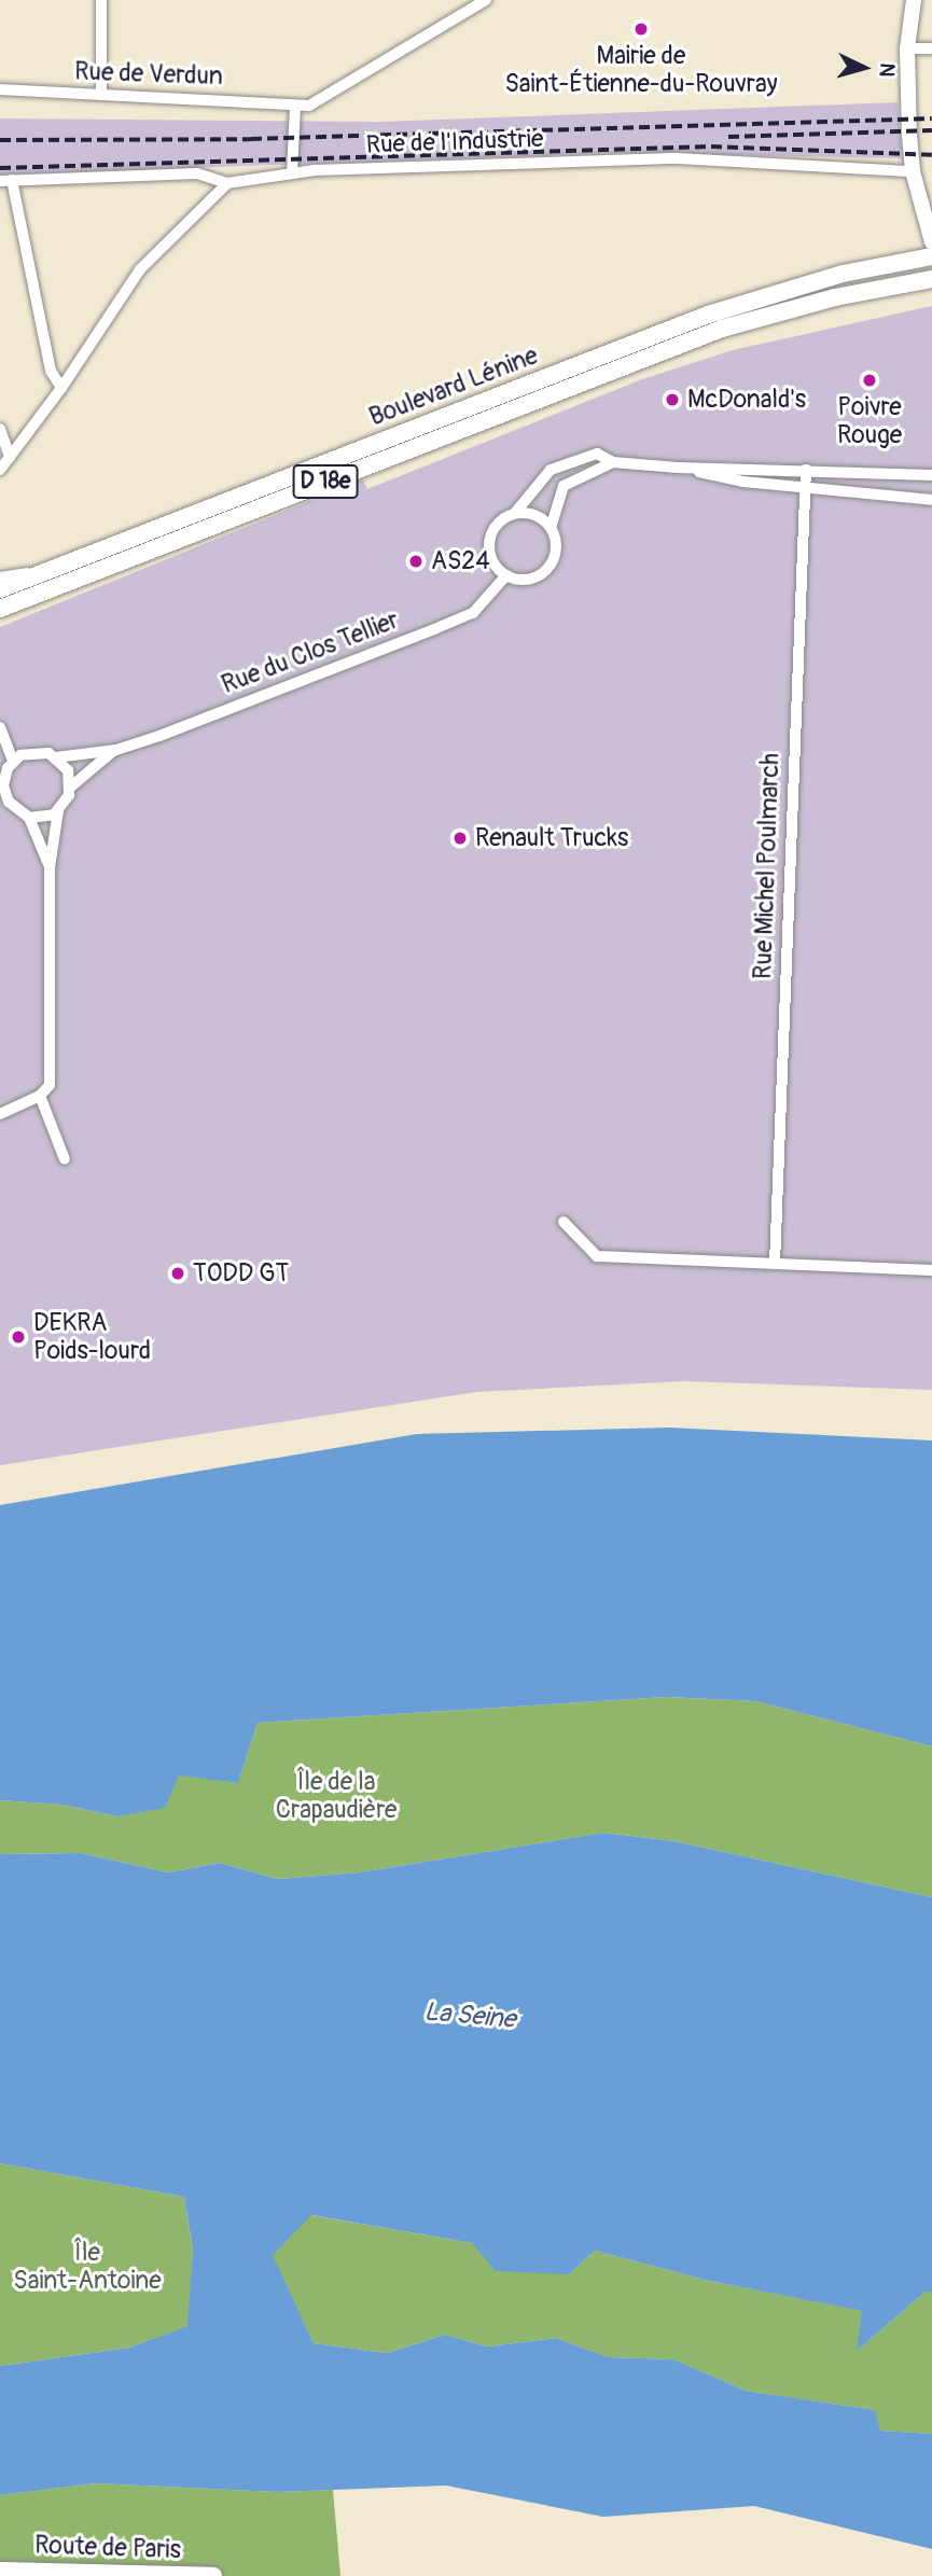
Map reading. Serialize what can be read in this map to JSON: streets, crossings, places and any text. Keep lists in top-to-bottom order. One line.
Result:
{"streets":{"main road":["Boulevard Lénine","D 18e","Route de Paris"],"street":["Rue de Verdun","Rue de l'Industrie","Rue du Clos Tellier","Rue Michel Poulmarch"]},"water":["La Seine"],"parks":["Île de la Crapaudière","Île Saint-Antoine"],"places":["Mairie de Saint-Étienne-du-Rouvray","Poivre Rouge","McDonald's","AS24","Renault Trucks","TODD GT","DEKRA Poids-lourd"],"north":"right"}
